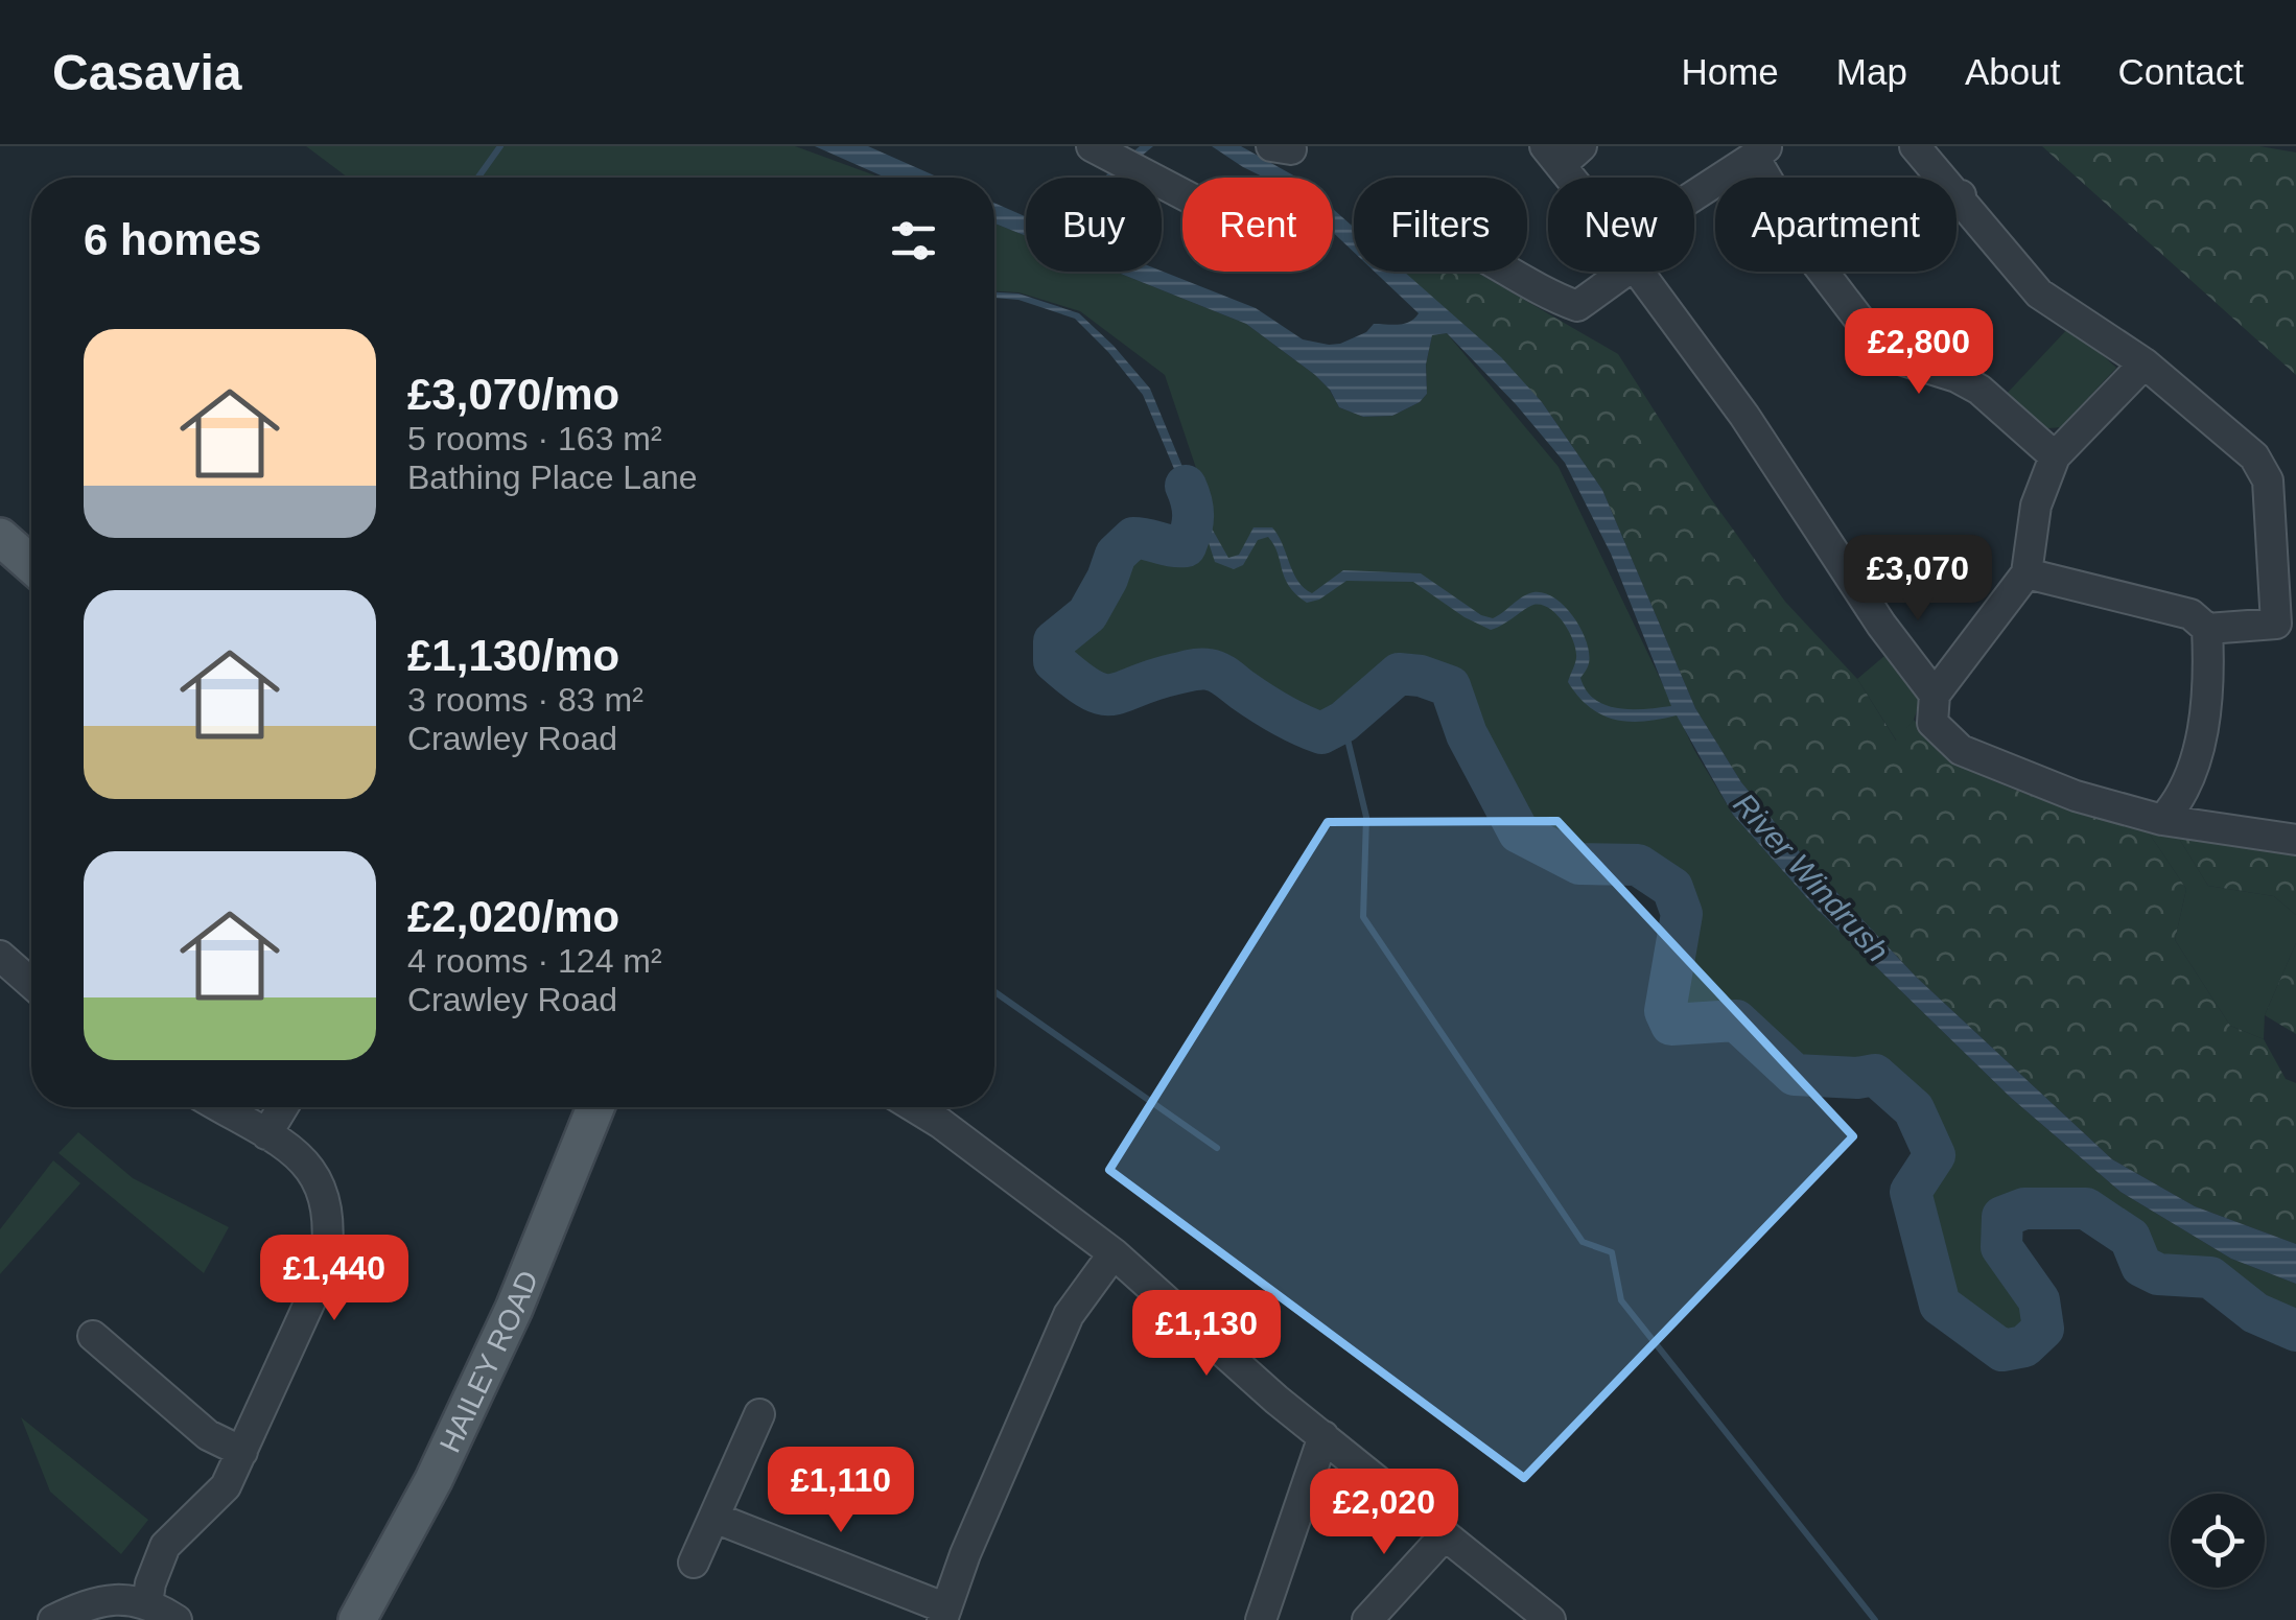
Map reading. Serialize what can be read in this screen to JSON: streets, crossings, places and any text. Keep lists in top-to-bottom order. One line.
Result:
{"streets":{"main road":["HAILEY ROAD"]},"water":["River Windrush"],"page":{"header":"Casavia","nav":["Home","Map","About","Contact"],"chip":["Buy","Rent","Filters","New","Apartment"],"heading":"6 homes","list":[{"name":"£3,070/mo","note":"5 rooms · 163 m² · Bathing Place Lane"},{"name":"£1,130/mo","note":"3 rooms · 83 m² · Crawley Road"},{"name":"£2,020/mo","note":"4 rooms · 124 m² · Crawley Road"}],"price":["£2,800","£3,070","£1,440","£1,130","£1,110","£2,020"]}}
